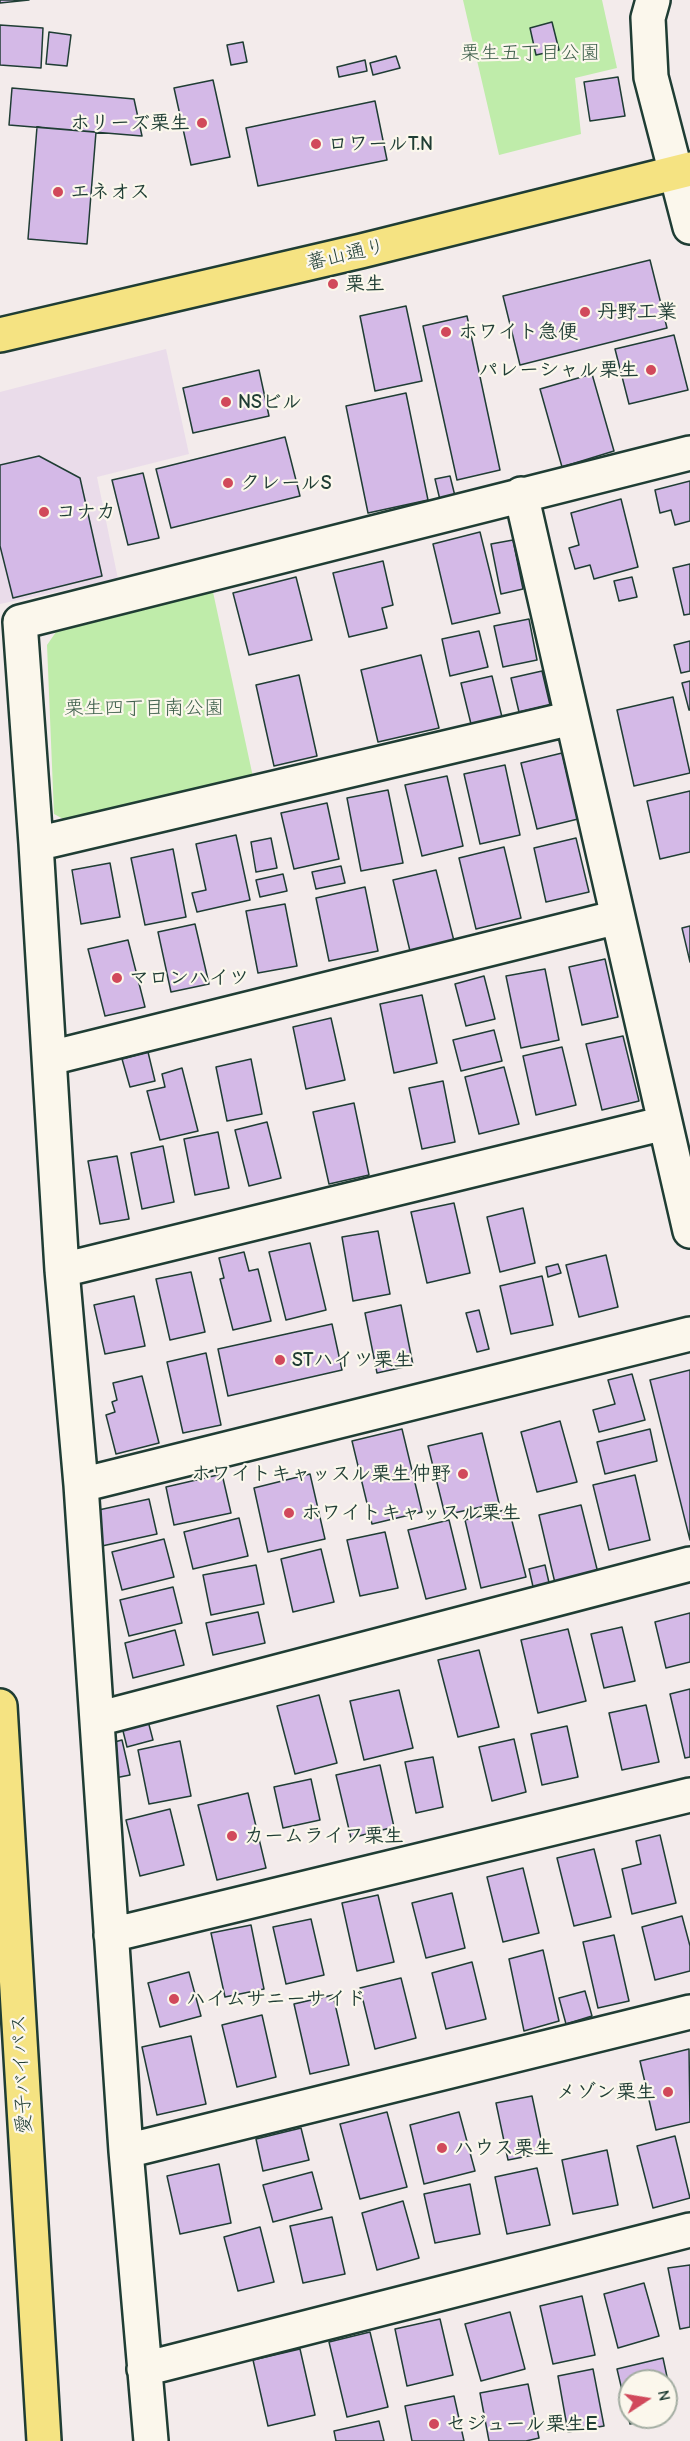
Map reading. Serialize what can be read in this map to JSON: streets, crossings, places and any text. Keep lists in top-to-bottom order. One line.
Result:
{"streets":{"main road":["蕃山通り","愛子バイパス"]},"parks":["栗生五丁目公園","栗生四丁目南公園"],"places":["ホリーズ栗生","ロワールT.N","エネオス","栗生","丹野工業","ホワイト急便","パレーシャル栗生","NSビル","クレールS","コナカ","マロンハイツ","STハイツ栗生","ホワイトキャッスル栗生仲野","ホワイトキャッスル栗生","カームライフ栗生","ハイムサニーサイド","メゾン栗生","ハウス栗生","セジュール栗生E"],"north":"right"}
